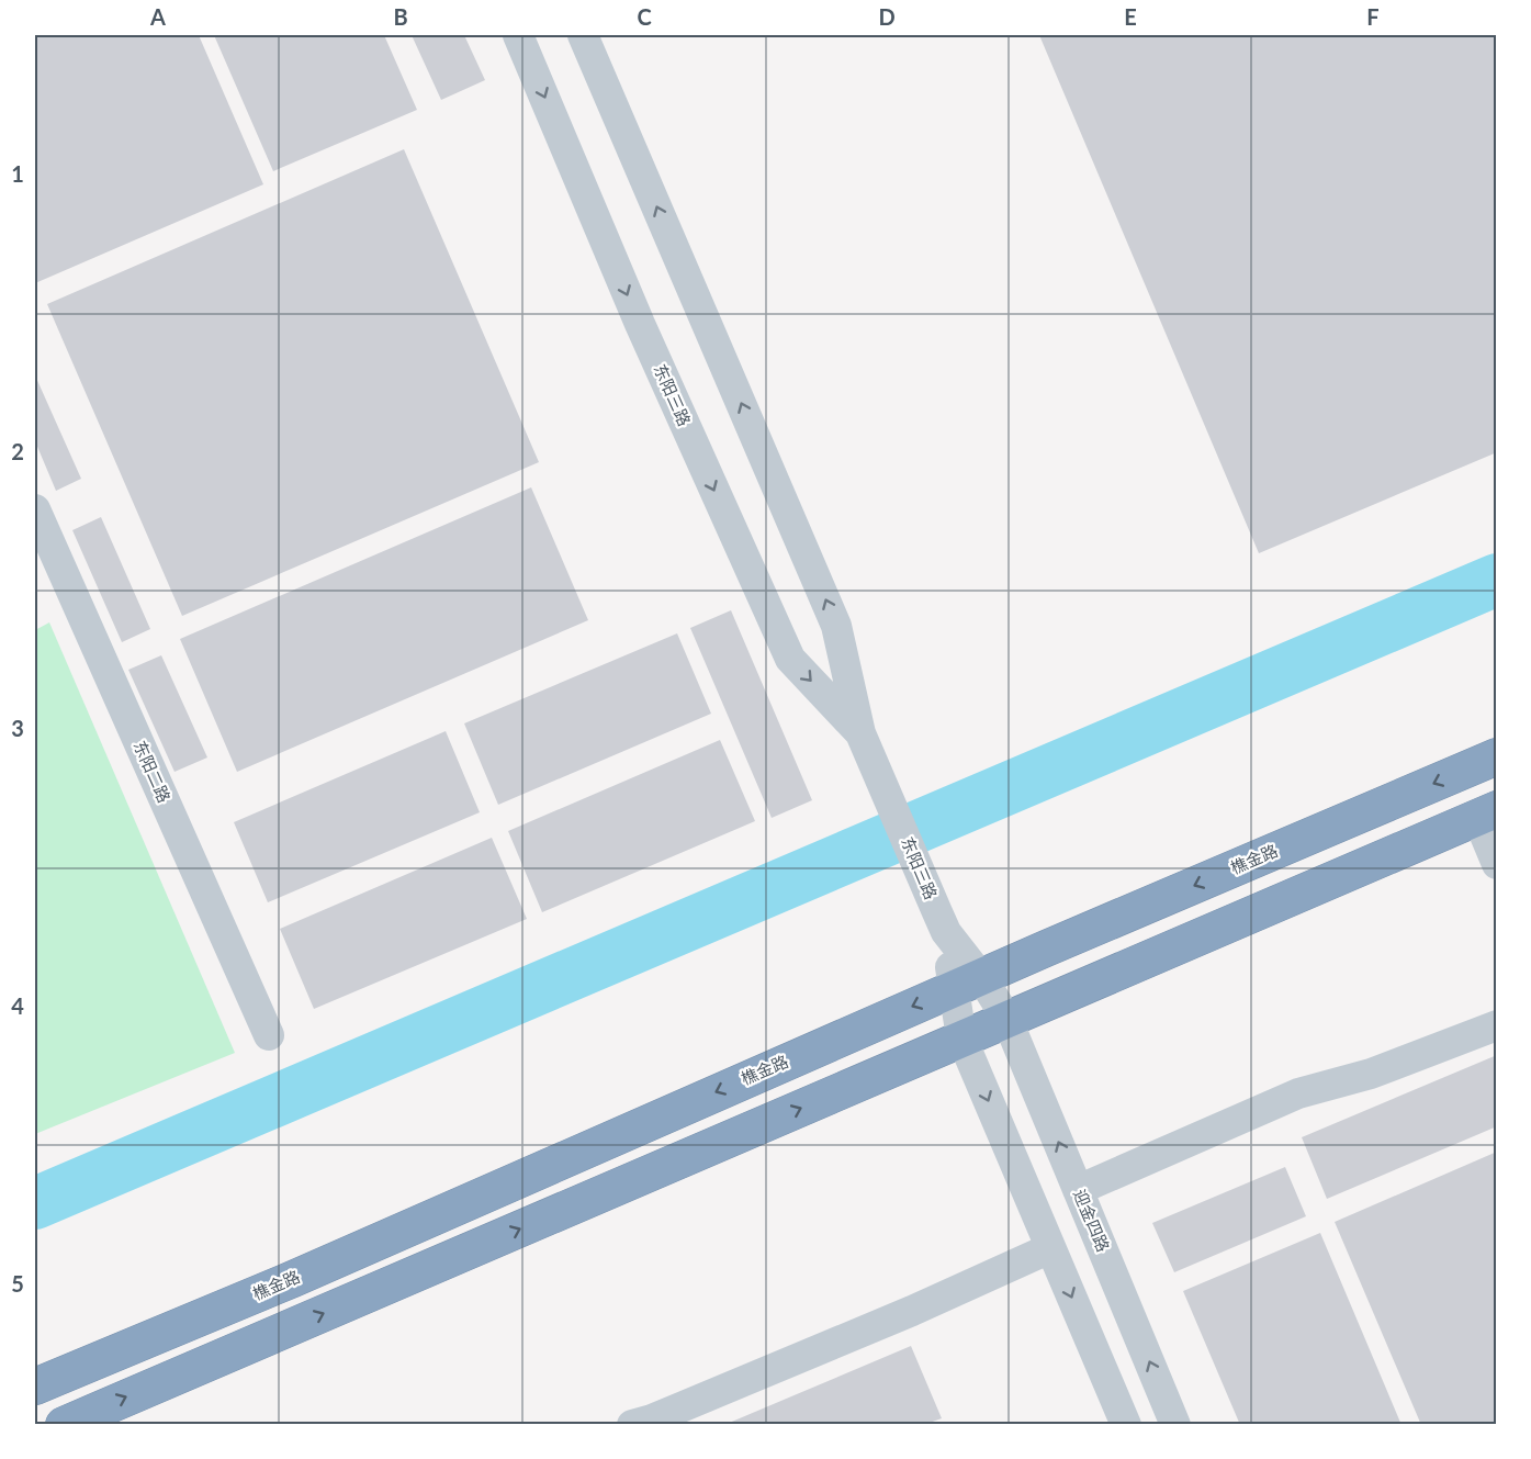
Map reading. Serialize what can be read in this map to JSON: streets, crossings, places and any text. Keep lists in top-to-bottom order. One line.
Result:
{"streets":{"highway":["樵金路"],"street":["东阳三路","东阳二路","迎金四路"]},"crossings":[["东阳三路","樵金路"],["东阳三路","迎金四路"],["樵金路","迎金四路"]],"grid":{"columns":["A","B","C","D","E","F"],"rows":["1","2","3","4","5"]}}
